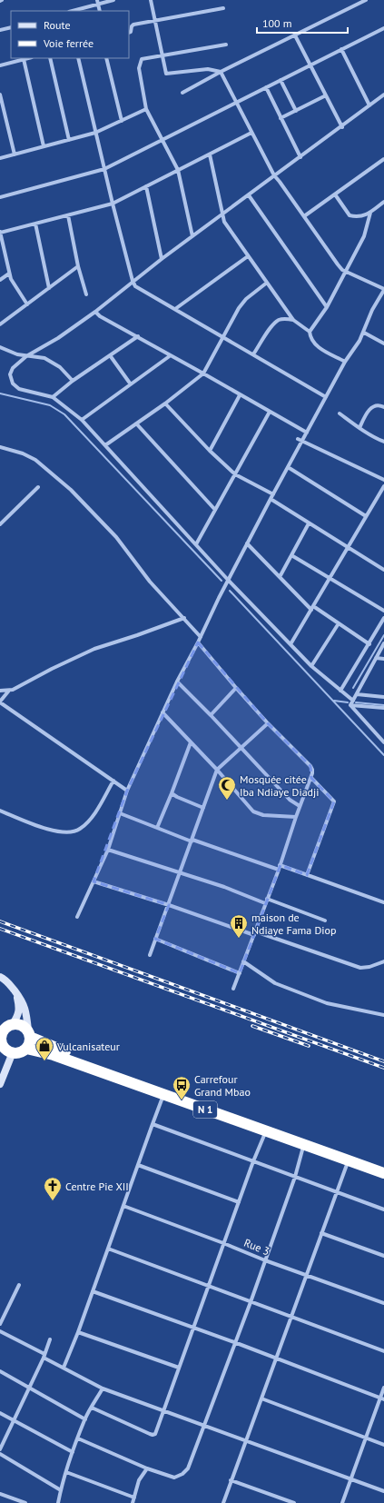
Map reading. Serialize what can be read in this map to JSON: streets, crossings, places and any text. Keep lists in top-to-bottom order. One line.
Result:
{"streets":{"highway":["N 1"],"street":["Rue 3"]},"places":{"mosque":["Mosquée citée Iba Ndiaye Diadji"],"building":["maison de Ndiaye Fama Diop"],"shop":["Vulcanisateur"],"bus stop":["Carrefour Grand Mbao"],"church":["Centre Pie XII"]},"legend":["Route","Voie ferrée"],"scale_bar":"100 m"}
